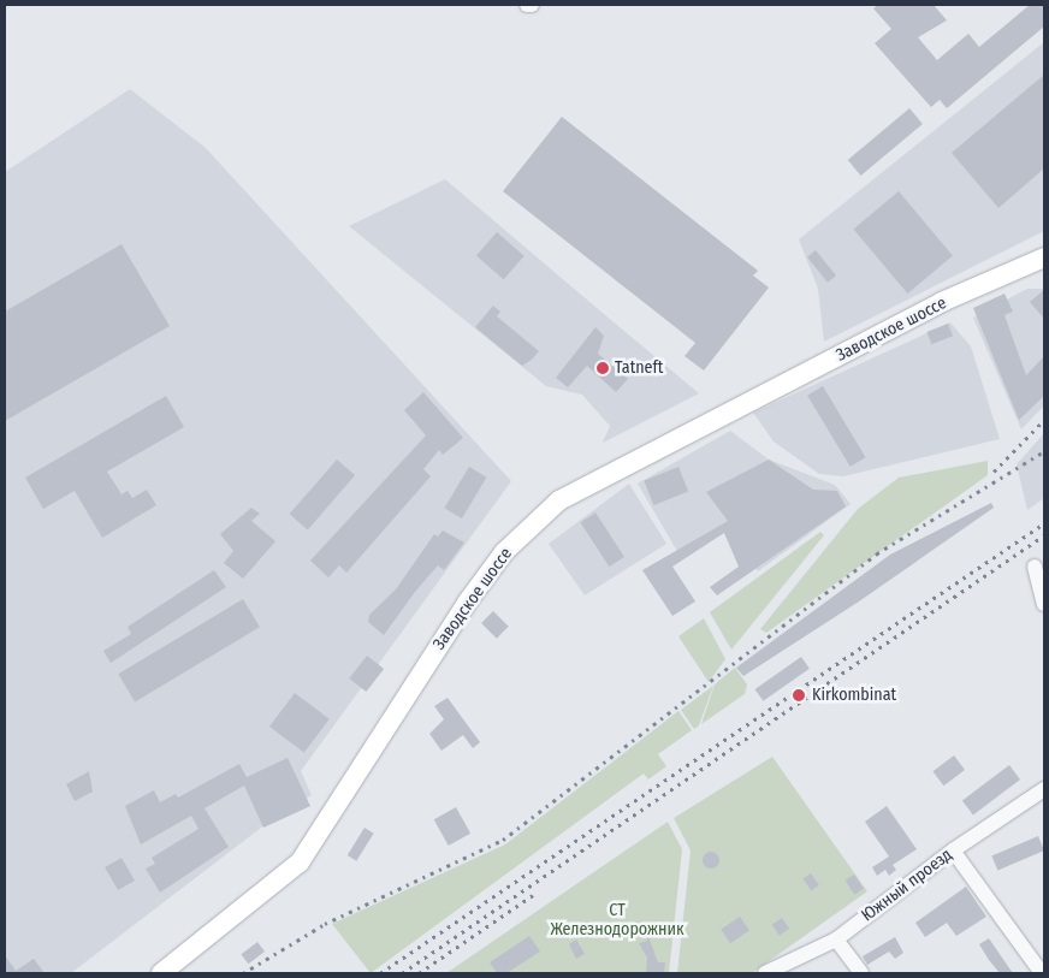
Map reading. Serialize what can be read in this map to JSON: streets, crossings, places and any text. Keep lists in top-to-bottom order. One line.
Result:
{"streets":{"main road":["Заводское шоссе"],"street":["Южный проезд"]},"parks":["СТ Железнодорожник"],"places":["Tatneft","Kirkombinat"]}
